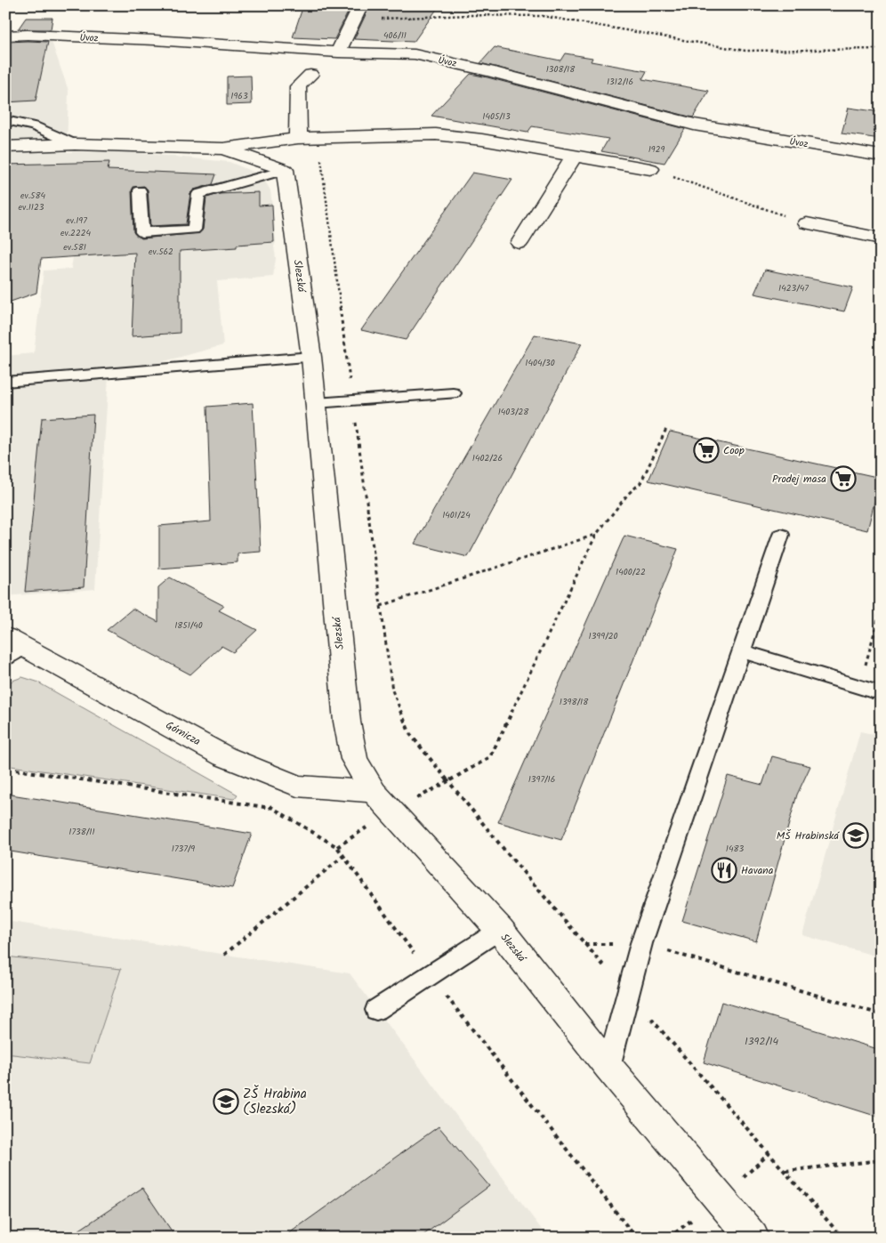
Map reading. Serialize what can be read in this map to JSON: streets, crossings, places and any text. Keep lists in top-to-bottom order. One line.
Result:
{"streets":{"street":["Úvoz","Slezská","Górnicza"]},"crossings":[["Slezská","Górnicza"]],"places":{"supermarket":["Coop","Prodej masa"],"school or university":["MŠ Hrabinská","ZŠ Hrabina (Slezská)"],"restaurant":["Havana"]},"house_numbers":["406/11","1308/18","1312/16","1963","1405/13","1929","ev.584","ev.1123","ev.197","ev.2224","ev.581","ev.562","1423/47","1404/30","1403/28","1402/26","1401/24","1400/22","1851/40","1399/20","1398/18","1397/16","1738/11","1737/9","1483","1392/14"]}
